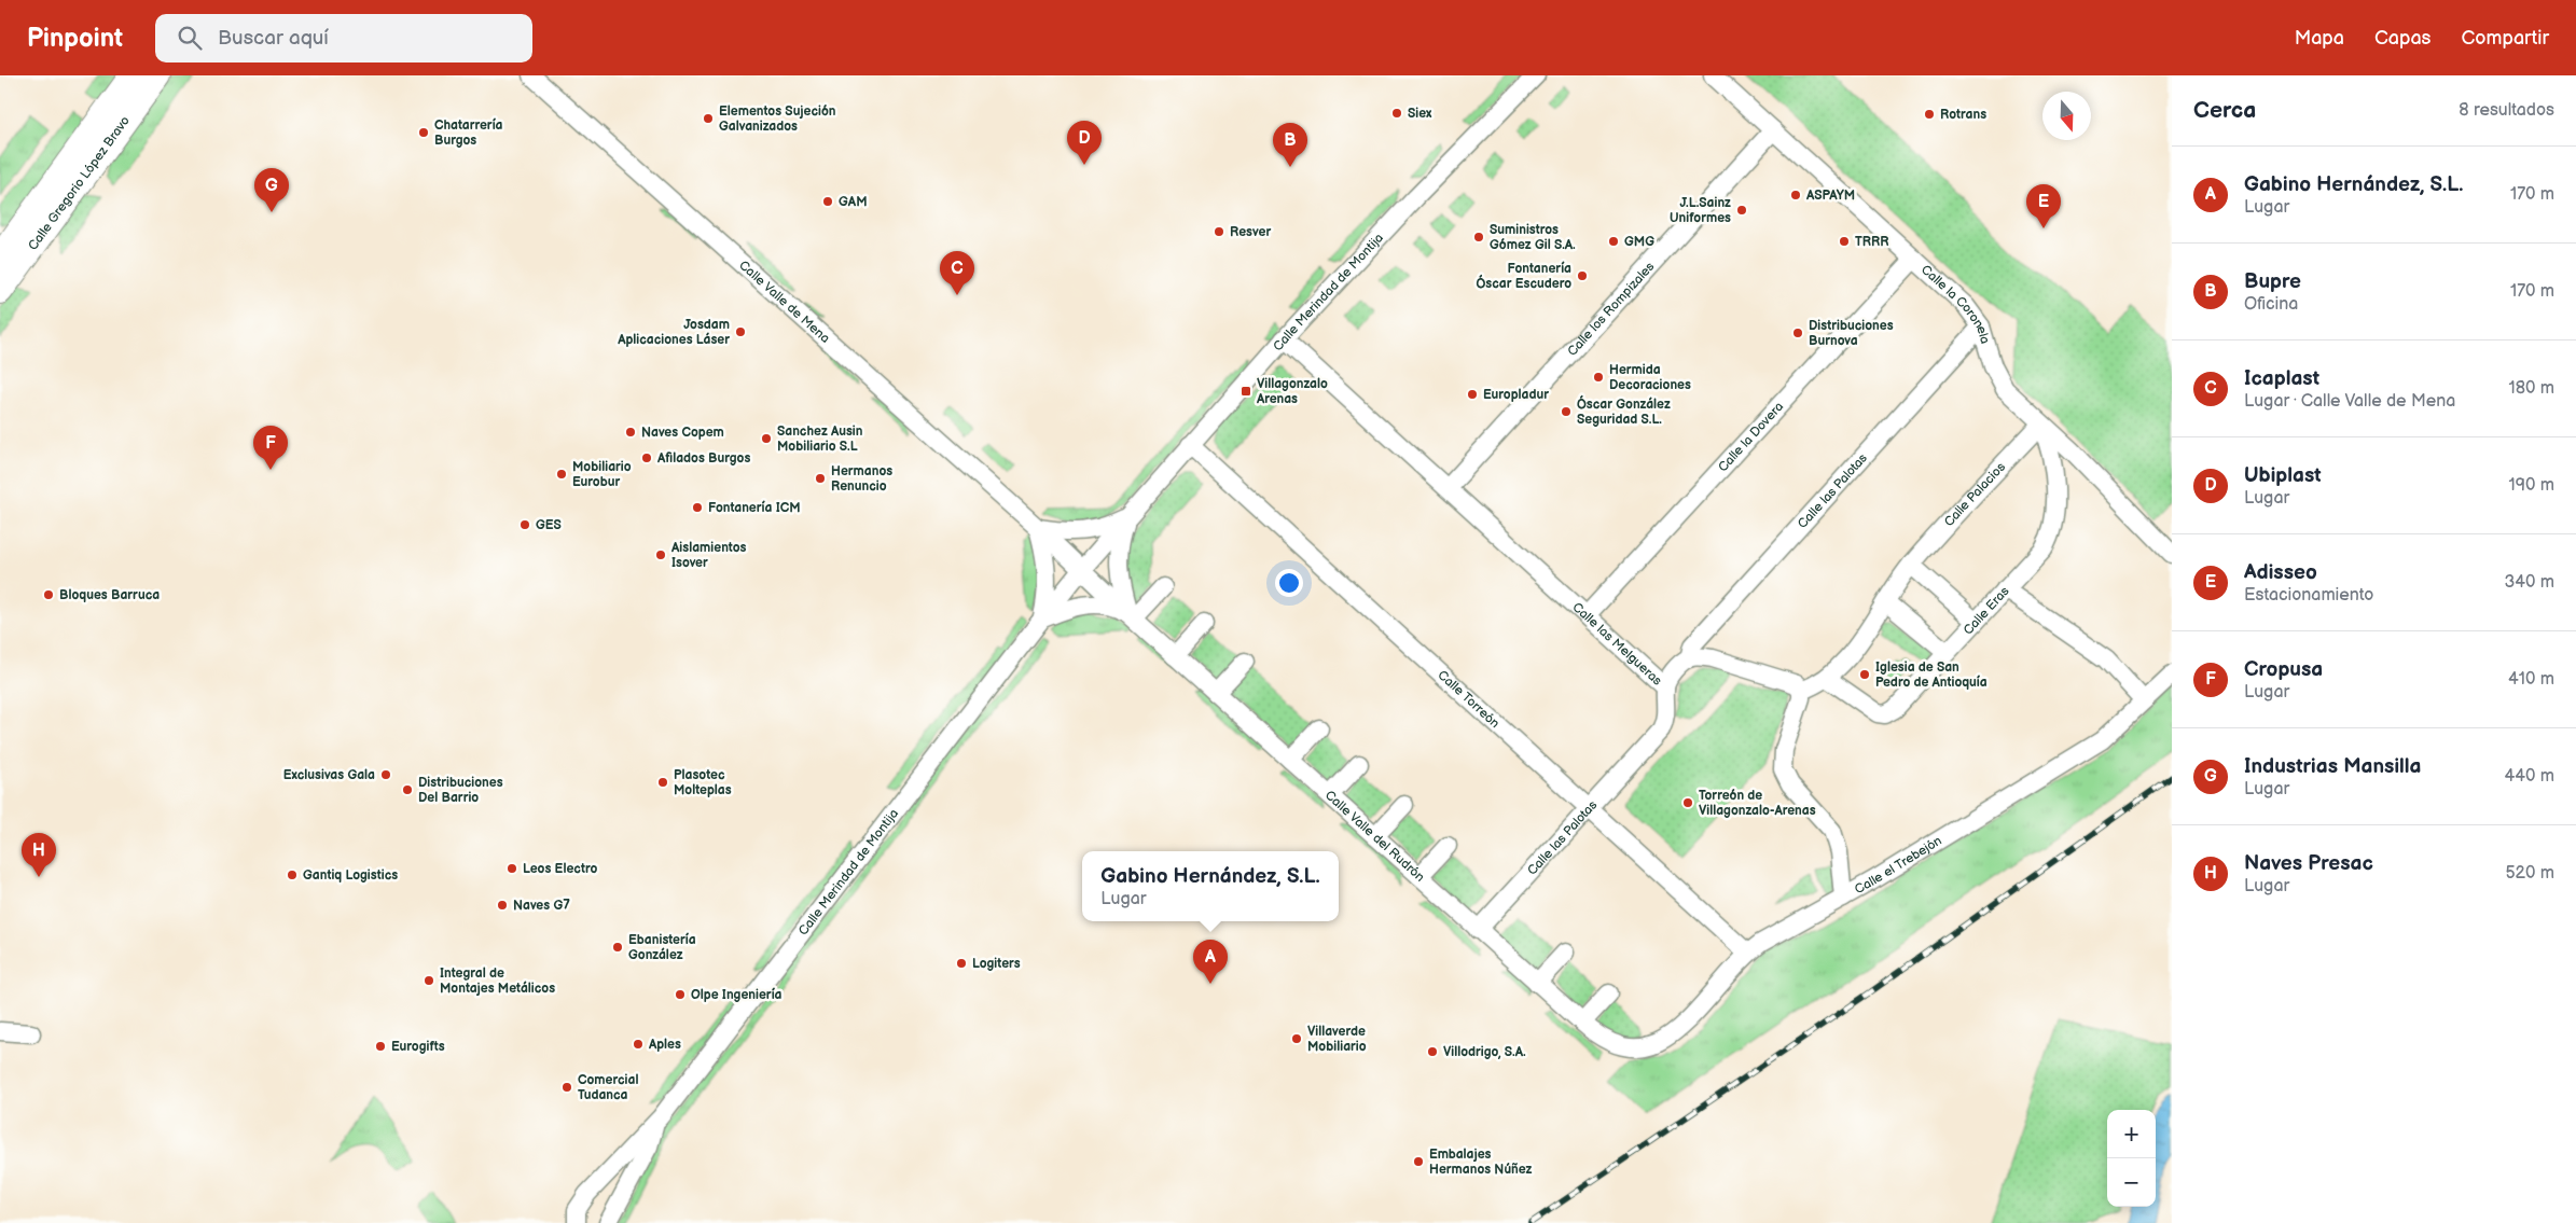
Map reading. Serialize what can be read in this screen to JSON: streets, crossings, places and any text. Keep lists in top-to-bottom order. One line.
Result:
{"streets":{"main road":["Calle Gregorio López Bravo"],"street":["Calle Merindad de Montija","Calle Valle de Mena","Calle la Coronela","Calle los Rompizales","Calle la Dovera","Calle las Palotas","Calle Palacios","Calle Eras","Calle las Melgueras","Calle Torreón","Calle Valle del Rudrón","Calle el Trebejón"]},"crossings":[["Calle Merindad de Montija","Calle Valle de Mena"],["Calle Merindad de Montija","Calle las Melgueras"],["Calle Merindad de Montija","Calle Torreón"],["Calle Merindad de Montija","Calle Valle del Rudrón"],["Calle Valle de Mena","Calle Valle del Rudrón"],["Calle la Coronela","Calle los Rompizales"],["Calle la Coronela","Calle la Dovera"],["Calle la Coronela","Calle las Palotas"],["Calle la Coronela","Calle Palacios"],["Calle la Coronela","Calle Eras"],["Calle los Rompizales","Calle las Melgueras"],["Calle la Dovera","Calle las Melgueras"],["Calle las Palotas","Calle las Melgueras"],["Calle las Palotas","Calle Torreón"],["Calle las Palotas","Calle Valle del Rudrón"],["Calle Palacios","Calle Eras"],["Calle Torreón","Calle el Trebejón"],["Calle Valle del Rudrón","Calle el Trebejón"]],"places":{"other":["Siex","Rotrans","Elementos Sujeción Galvanizados","Chatarrería Burgos","ASPAYM","GAM","J.L.Sainz Uniformes","Resver","Suministros Gómez Gil S.A.","GMG","TRRR","Fontanería Óscar Escudero","Josdam Aplicaciones Láser","Distribuciones Burnova","Hermida Decoraciones","Europladur","Óscar González Seguridad S.L.","Naves Copem","Sanchez Ausin Mobiliario S.L","Afilados Burgos","Mobiliario Eurobur","Hermanos Renuncio","Fontanería ICM","GES","Aislamientos Isover","Bloques Barruca","Iglesia de San Pedro de Antioquía","Exclusivas Gala","Plasotec Molteplas","Distribuciones Del Barrio","Torreón de Villagonzalo-Arenas","Leos Electro","Gantiq Logistics","Naves G7","Ebanistería González","Logiters","Integral de Montajes Metálicos","Olpe Ingeniería","Villaverde Mobiliario","Aples","Eurogifts","Villodrigo, S.A.","Comercial Tudanca","Embalajes Hermanos Núñez"],"transit":["Villagonzalo Arenas"]},"north":"bottom","page":{"header":"Pinpoint","search":"Buscar aquí","nav":["Mapa","Capas","Compartir"],"heading":["Cerca","8 resultados"],"pins":["D","B","G","E","C","F","H","A"],"list":[{"mark":"A","name":"Gabino Hernández, S.L.","note":"Lugar","value":"170 m"},{"mark":"B","name":"Bupre","note":"Oficina","value":"170 m"},{"mark":"C","name":"Icaplast","note":"Lugar · Calle Valle de Mena","value":"180 m"},{"mark":"D","name":"Ubiplast","note":"Lugar","value":"190 m"},{"mark":"E","name":"Adisseo","note":"Estacionamiento","value":"340 m"},{"mark":"F","name":"Cropusa","note":"Lugar","value":"410 m"},{"mark":"G","name":"Industrias Mansilla","note":"Lugar","value":"440 m"},{"mark":"H","name":"Naves Presac","note":"Lugar","value":"520 m"}],"popup":["Gabino Hernández, S.L.","Lugar"],"map_buttons":["+","−"]}}
